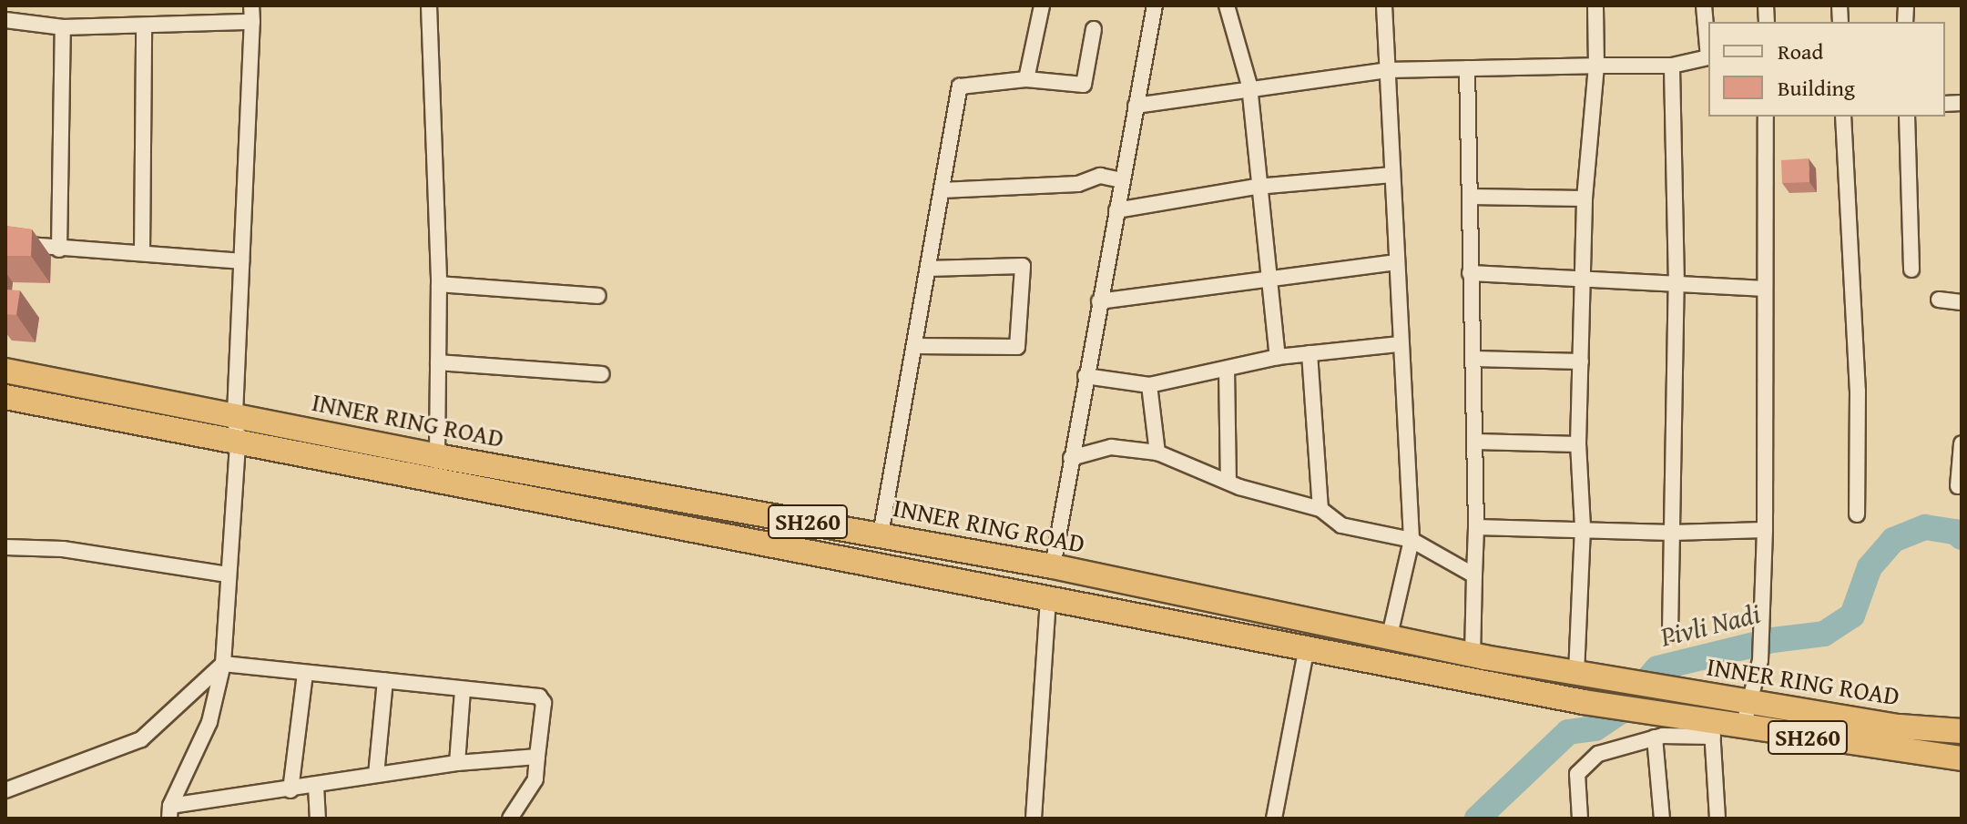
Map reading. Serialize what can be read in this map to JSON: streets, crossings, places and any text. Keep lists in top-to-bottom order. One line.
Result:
{"streets":{"highway":["INNER RING ROAD","SH260"]},"water":["Pivli Nadi"],"legend":["Road","Building"]}
